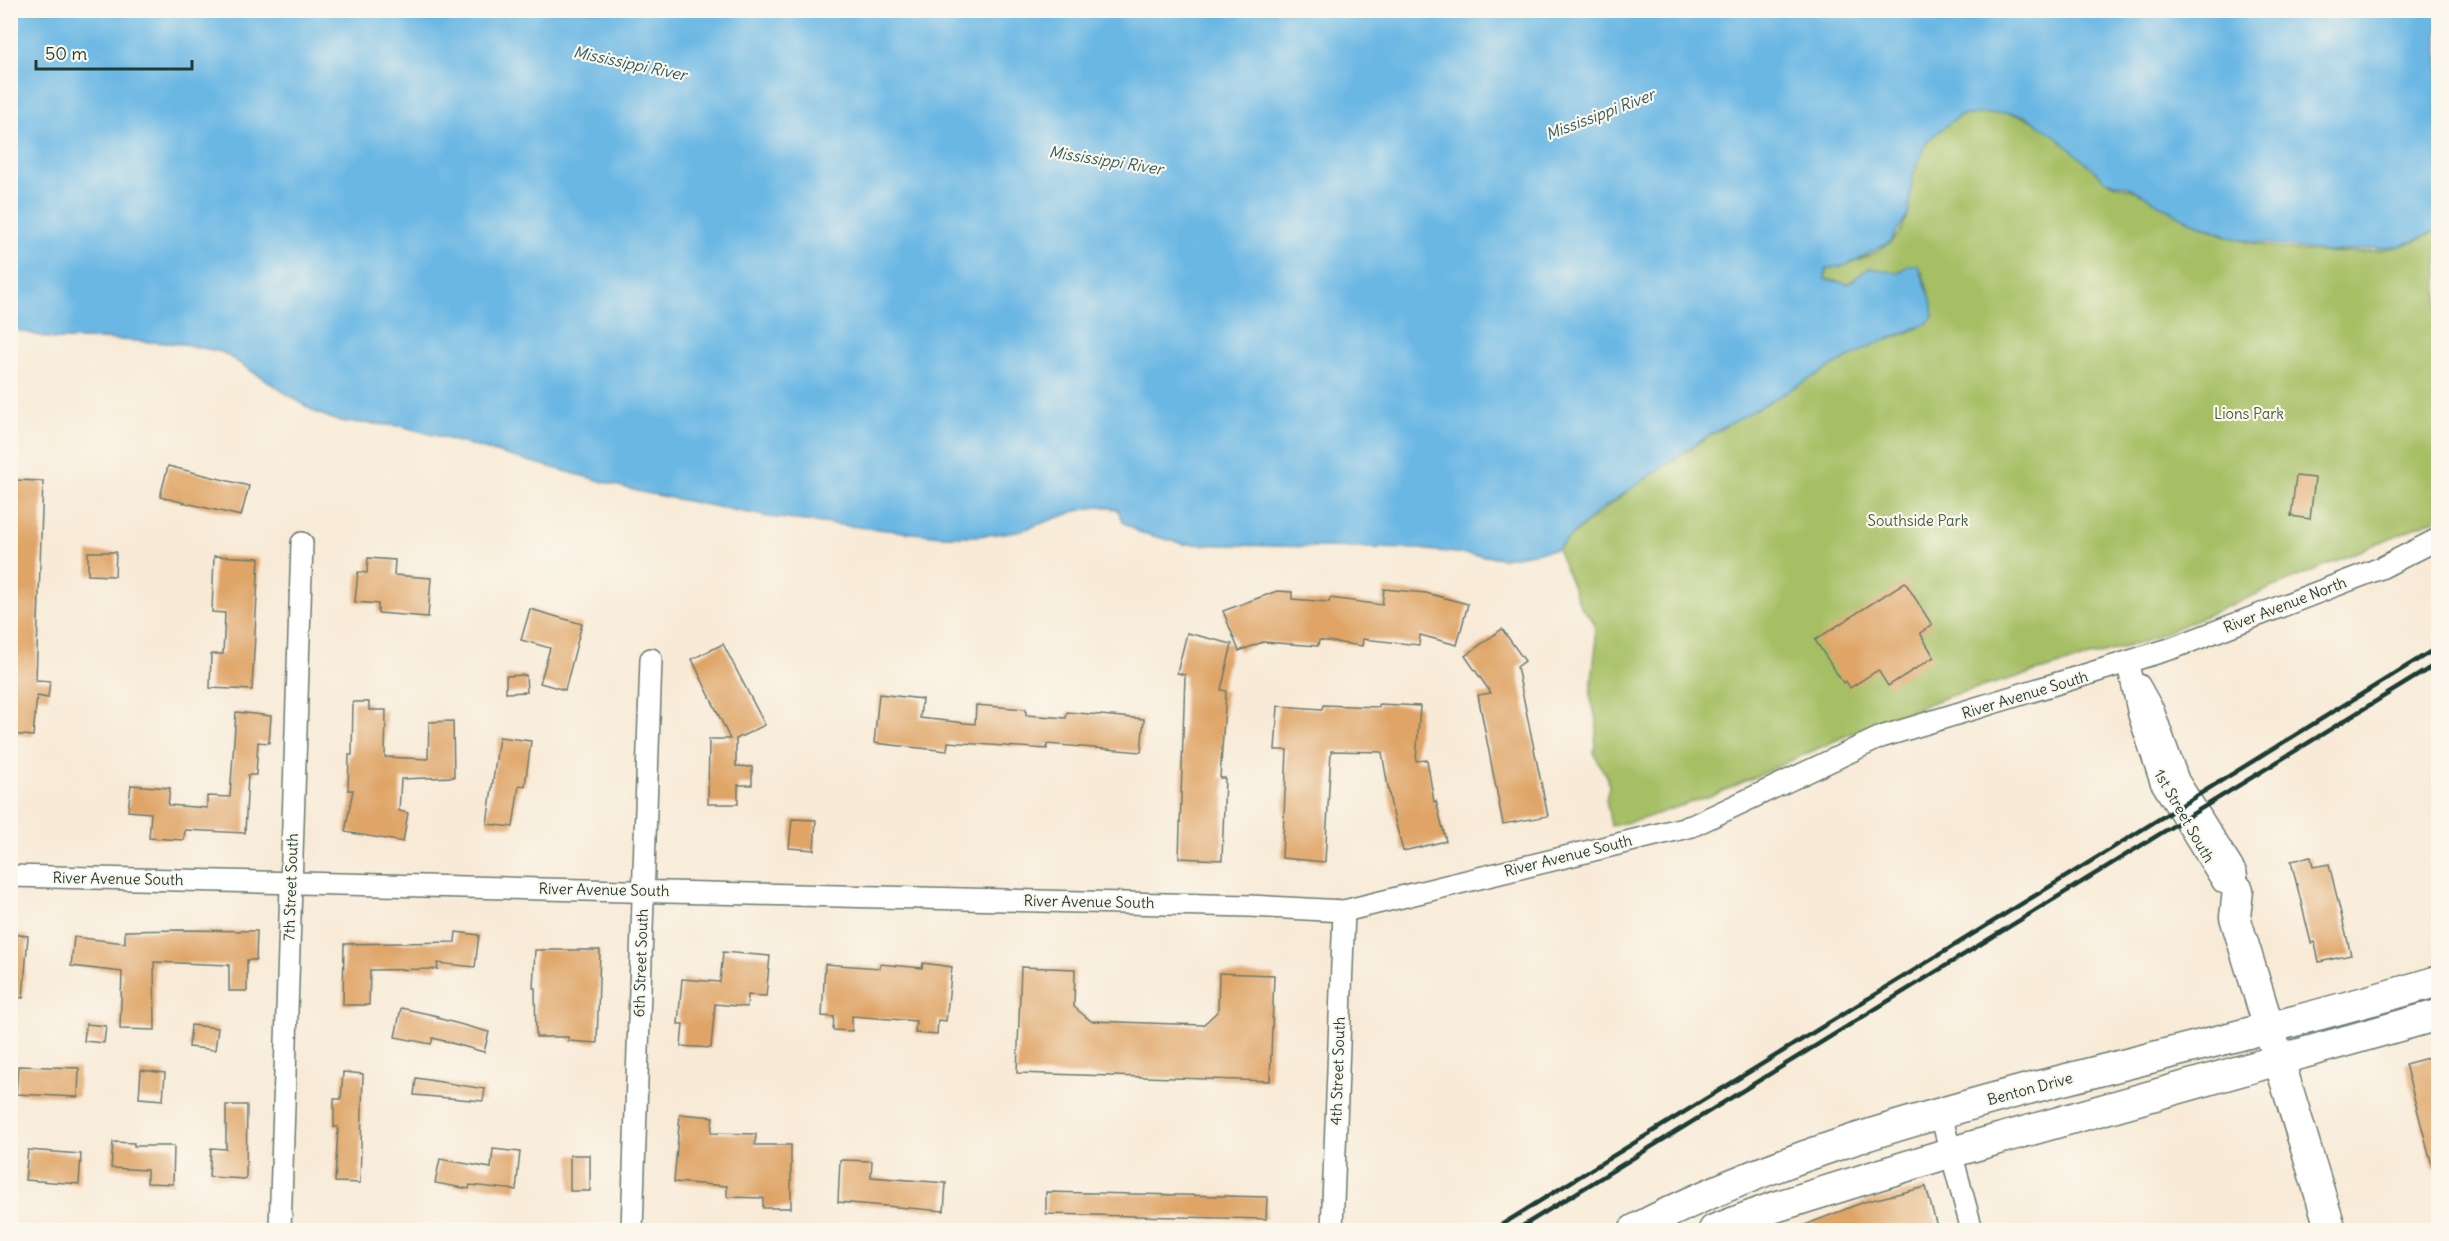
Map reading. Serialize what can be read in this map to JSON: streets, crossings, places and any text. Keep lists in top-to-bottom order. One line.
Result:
{"streets":{"main road":["1st Street South","Benton Drive"],"street":["River Avenue North","River Avenue South","7th Street South","6th Street South","4th Street South"]},"crossings":[["River Avenue North","River Avenue South"],["River Avenue North","1st Street South"],["River Avenue South","1st Street South"],["River Avenue South","7th Street South"],["River Avenue South","6th Street South"],["River Avenue South","4th Street South"],["1st Street South","Benton Drive"]],"water":["Mississippi River"],"parks":["Lions Park","Southside Park"],"scale_bar":"50 m"}
